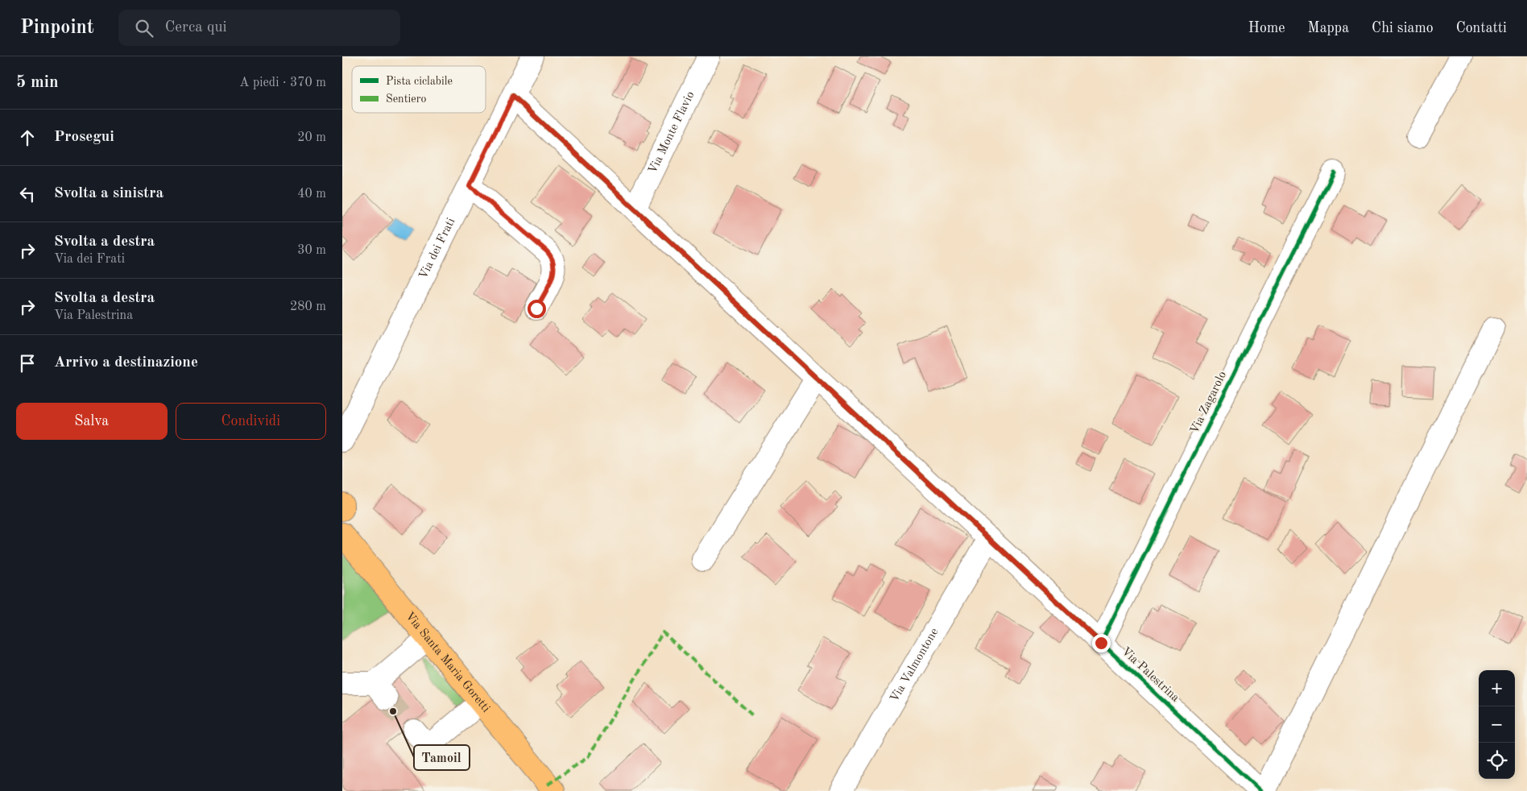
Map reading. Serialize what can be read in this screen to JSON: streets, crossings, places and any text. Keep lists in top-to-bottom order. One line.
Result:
{"streets":{"main road":["Via Santa Maria Goretti"],"street":["Via Monte Flavio","Via dei Frati","Via Zagarolo","Via Valmontone","Via Palestrina"]},"crossings":[["Via Monte Flavio","Via Palestrina"],["Via dei Frati","Via Palestrina"],["Via Zagarolo","Via Palestrina"],["Via Valmontone","Via Palestrina"]],"places":["Tamoil"],"legend":["Pista ciclabile","Sentiero"],"page":{"header":"Pinpoint","search":"Cerca qui","nav":["Home","Mappa","Chi siamo","Contatti"],"heading":["5 min","A piedi · 370 m"],"list":[["Prosegui","20 m"],["Svolta a sinistra","40 m"],["Svolta a destra","Via dei Frati","30 m"],["Svolta a destra","Via Palestrina","280 m"],"Arrivo a destinazione"],"buttons":["Salva","Condividi"],"map_buttons":["+","−"]}}
